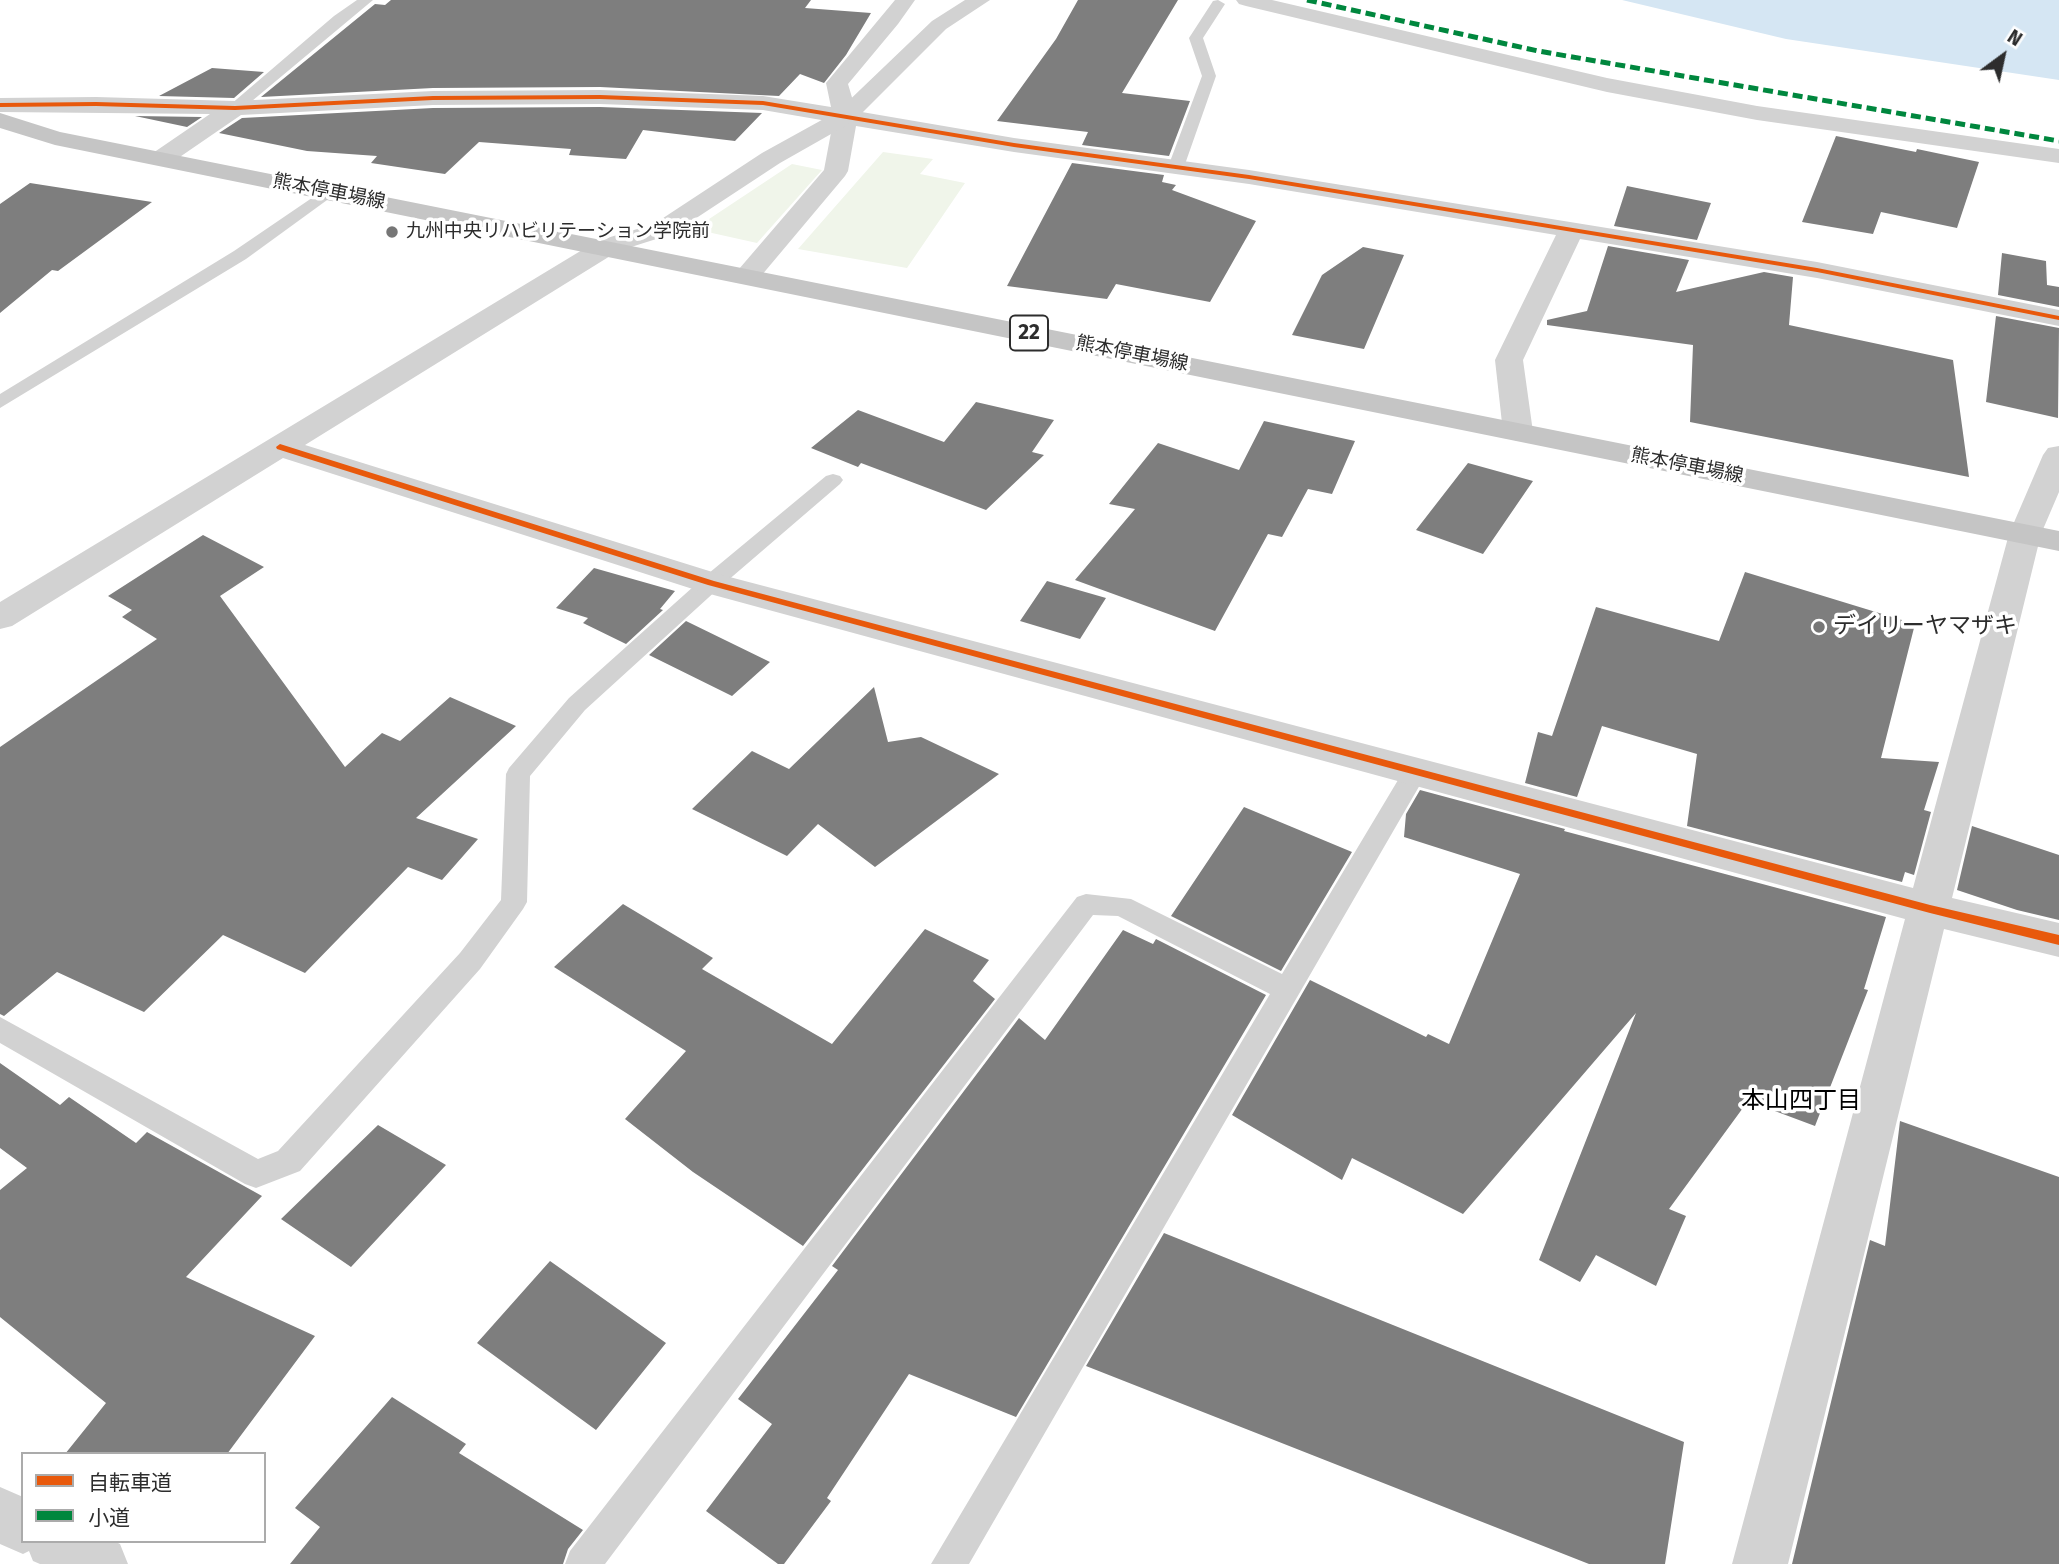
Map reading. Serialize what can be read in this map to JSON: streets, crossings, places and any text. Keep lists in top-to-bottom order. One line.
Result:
{"streets":{"main road":["熊本停車場線","22"]},"districts":["本山四丁目"],"places":["九州中央リハビリテーション学院前","デイリーヤマザキ"],"legend":["自転車道","小道"],"north":"top right"}
